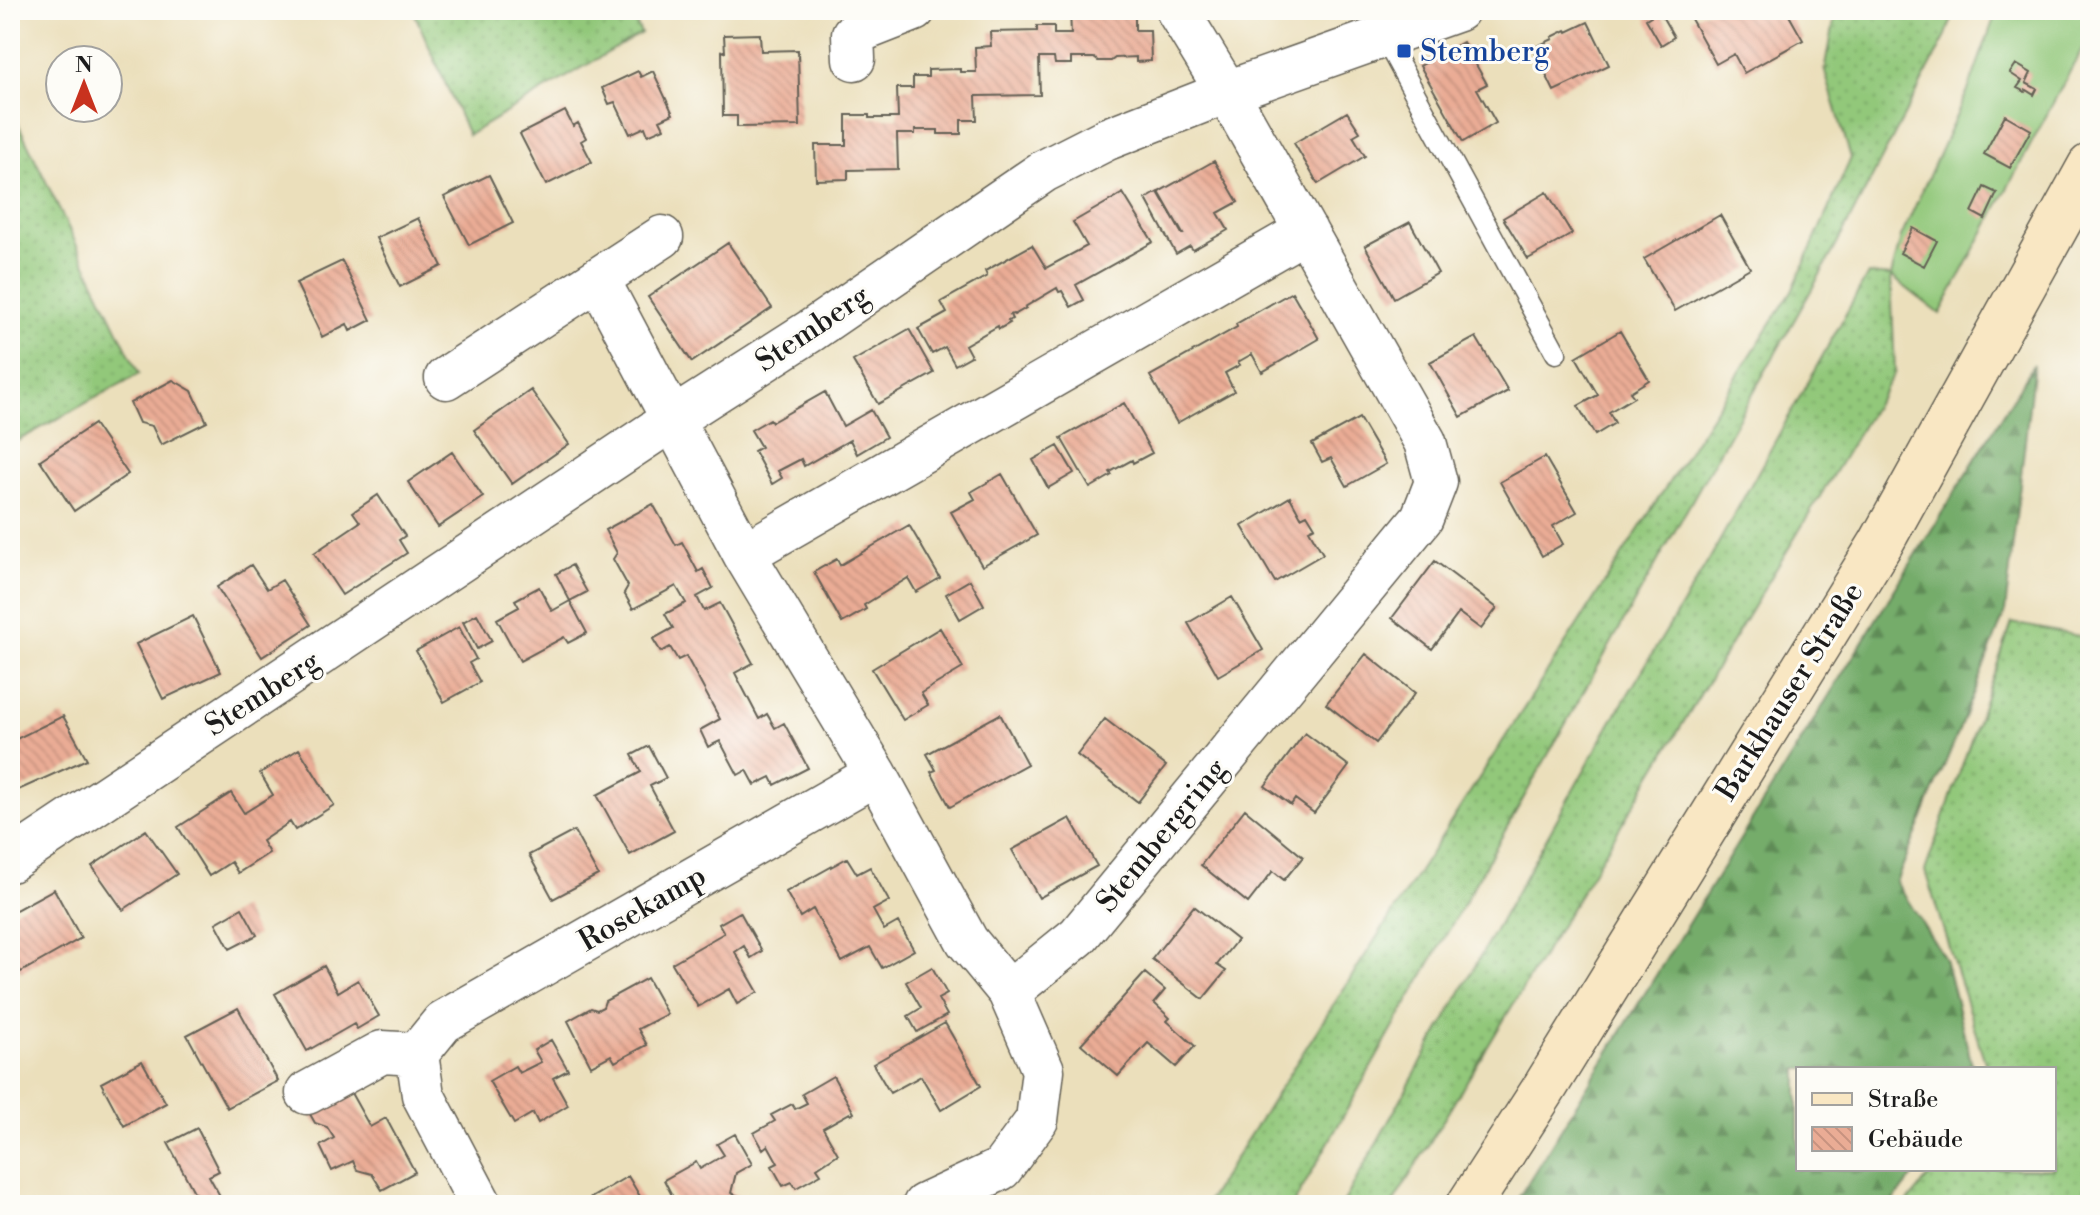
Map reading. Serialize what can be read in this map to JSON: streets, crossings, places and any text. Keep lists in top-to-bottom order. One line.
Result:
{"streets":{"street":["Stemberg","Barkhauser Straße","Stembergring","Rosekamp"]},"crossings":[["Stemberg","Stembergring"]],"places":{"transit":["Stemberg"]},"legend":["Straße","Gebäude"],"north":"top"}
